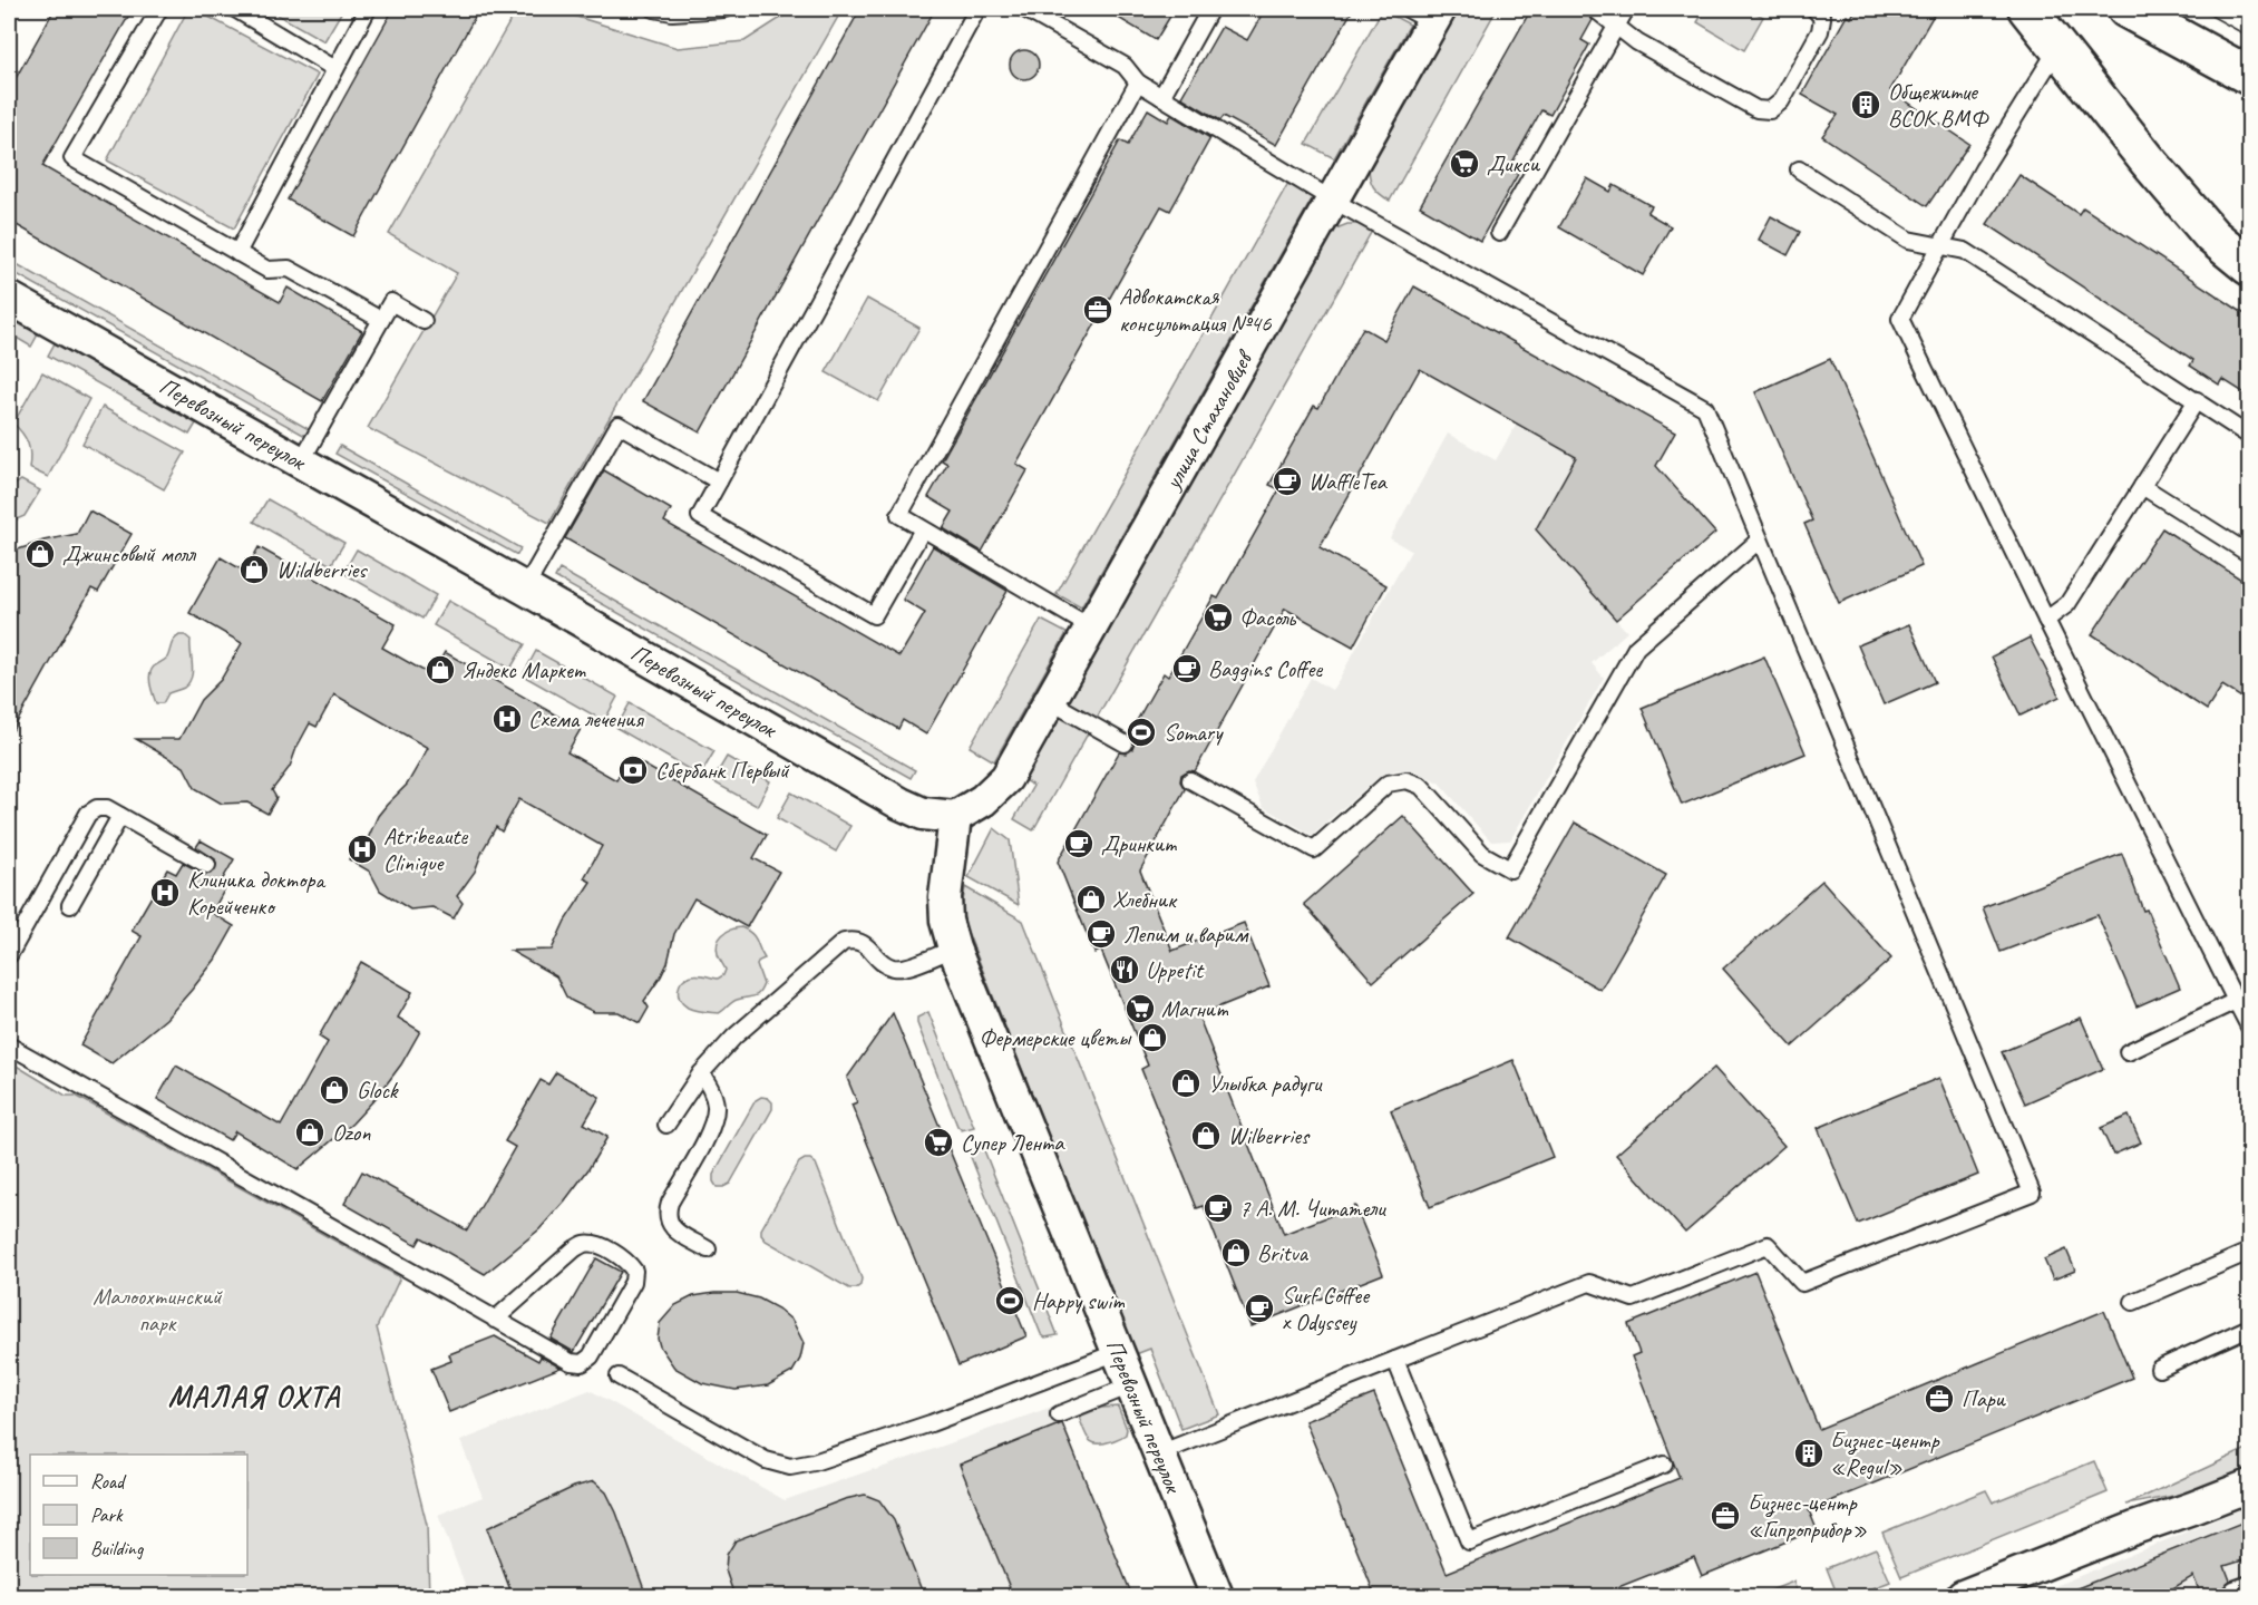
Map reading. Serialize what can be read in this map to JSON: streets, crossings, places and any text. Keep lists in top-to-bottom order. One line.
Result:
{"streets":{"street":["улица Стахановцев","Перевозный переулок"]},"crossings":[["улица Стахановцев","Перевозный переулок"]],"districts":["МАЛАЯ ОХТА"],"parks":["Малоохтинский парк"],"places":{"building":["Общежитие ВСОК ВМФ","Бизнес-центр «Regul»"],"supermarket":["Дикси","Фасоль","Магнит","Супер Лента"],"office":["Адвокатская консультация №46","Пари","Бизнес-центр «Гипроприбор»"],"cafe":["WaffleTea","Baggins Coffee","Дринкит","Лепим и варим","7 А. М. Читатели","Surf Coffee х Odyssey"],"shop":["Джинсовый молл","Wildberries","Яндекс Маркет","Хлебник","Фермерские цветы","Улыбка радуги","Glock","Ozon","Wilberries","Britva"],"hospital":["Схема лечения","Atribeaute Clinique","Клиника доктора Корейченко"],"sports":["Somary","Happy swim"],"bank":["Сбербанк Первый"],"restaurant":["Uppetit"]},"legend":["Road","Park","Building"]}
